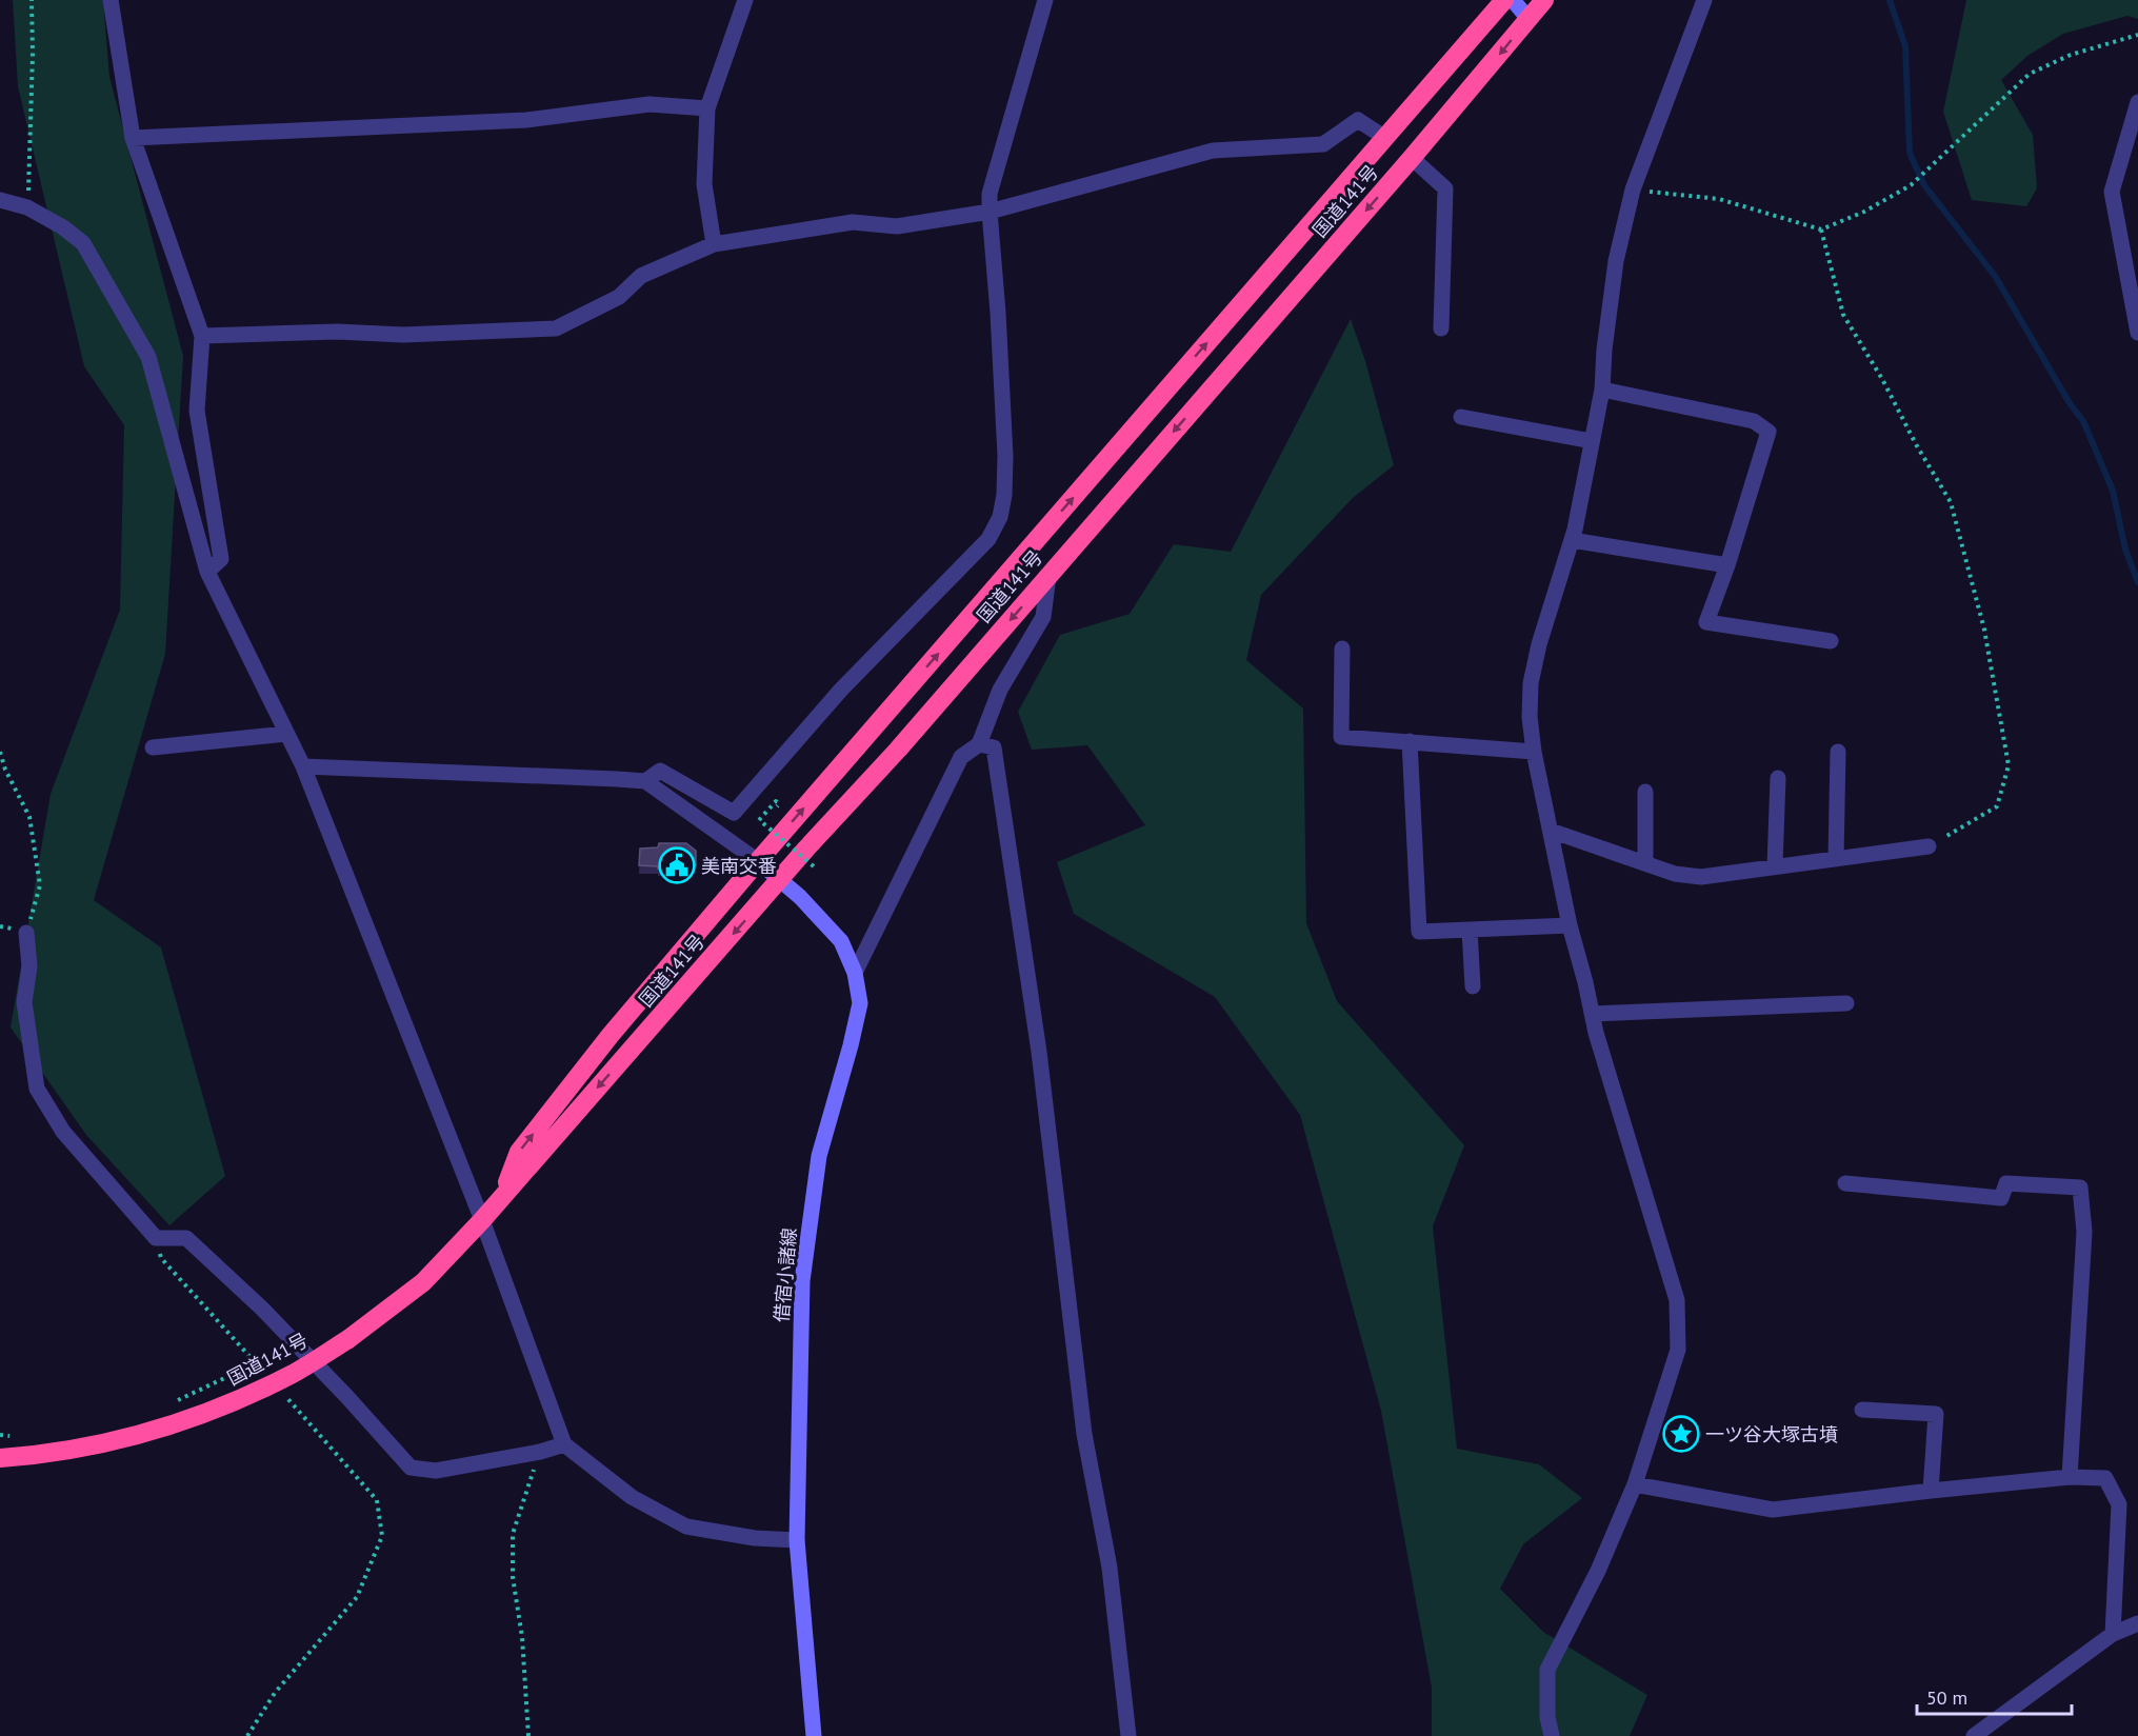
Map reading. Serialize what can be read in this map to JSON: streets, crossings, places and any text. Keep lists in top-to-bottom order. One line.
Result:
{"streets":{"highway":["国道141号"],"main road":["借宿小諸線"]},"crossings":[["国道141号","借宿小諸線"]],"places":{"public building":["美南交番"],"place":["一ツ谷大塚古墳"]},"scale_bar":"50 m"}
